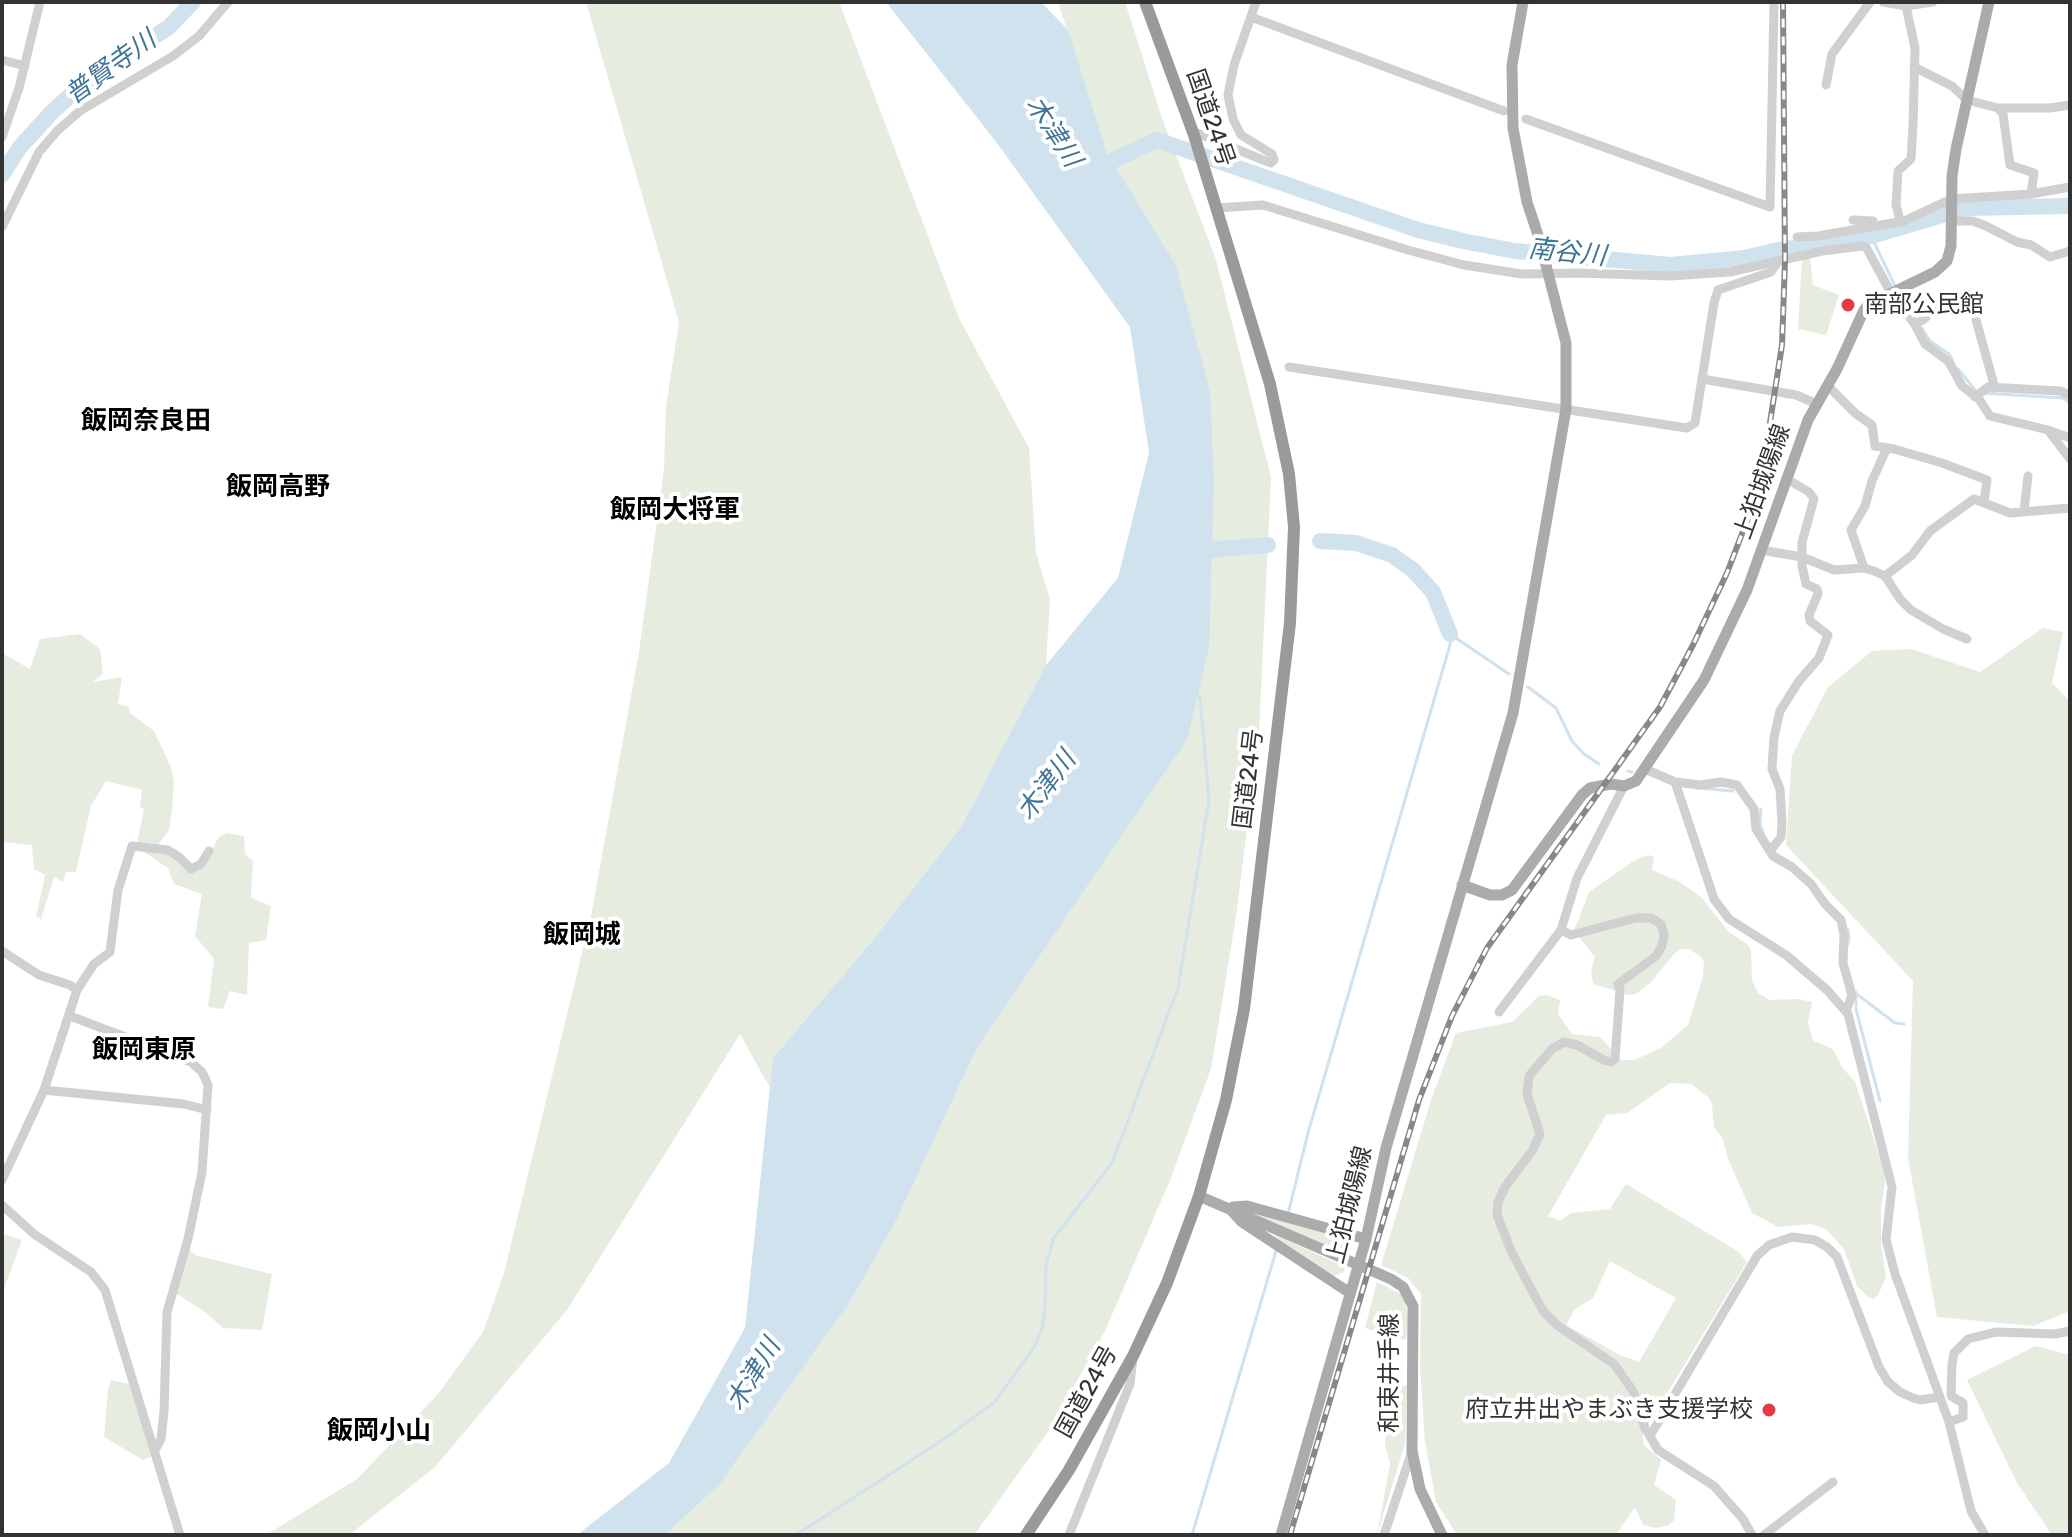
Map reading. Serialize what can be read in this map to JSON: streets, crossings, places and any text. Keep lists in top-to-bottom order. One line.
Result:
{"streets":{"highway":["国道24号"],"main road":["上狛城陽線","和束井手線"]},"crossings":[["国道24号","和束井手線"]],"districts":["飯岡奈良田","飯岡高野","飯岡大将軍","飯岡城","飯岡東原","飯岡小山"],"water":["普賢寺川","木津川","南谷川"],"places":["南部公民館","府立井出やまぶき支援学校"]}
